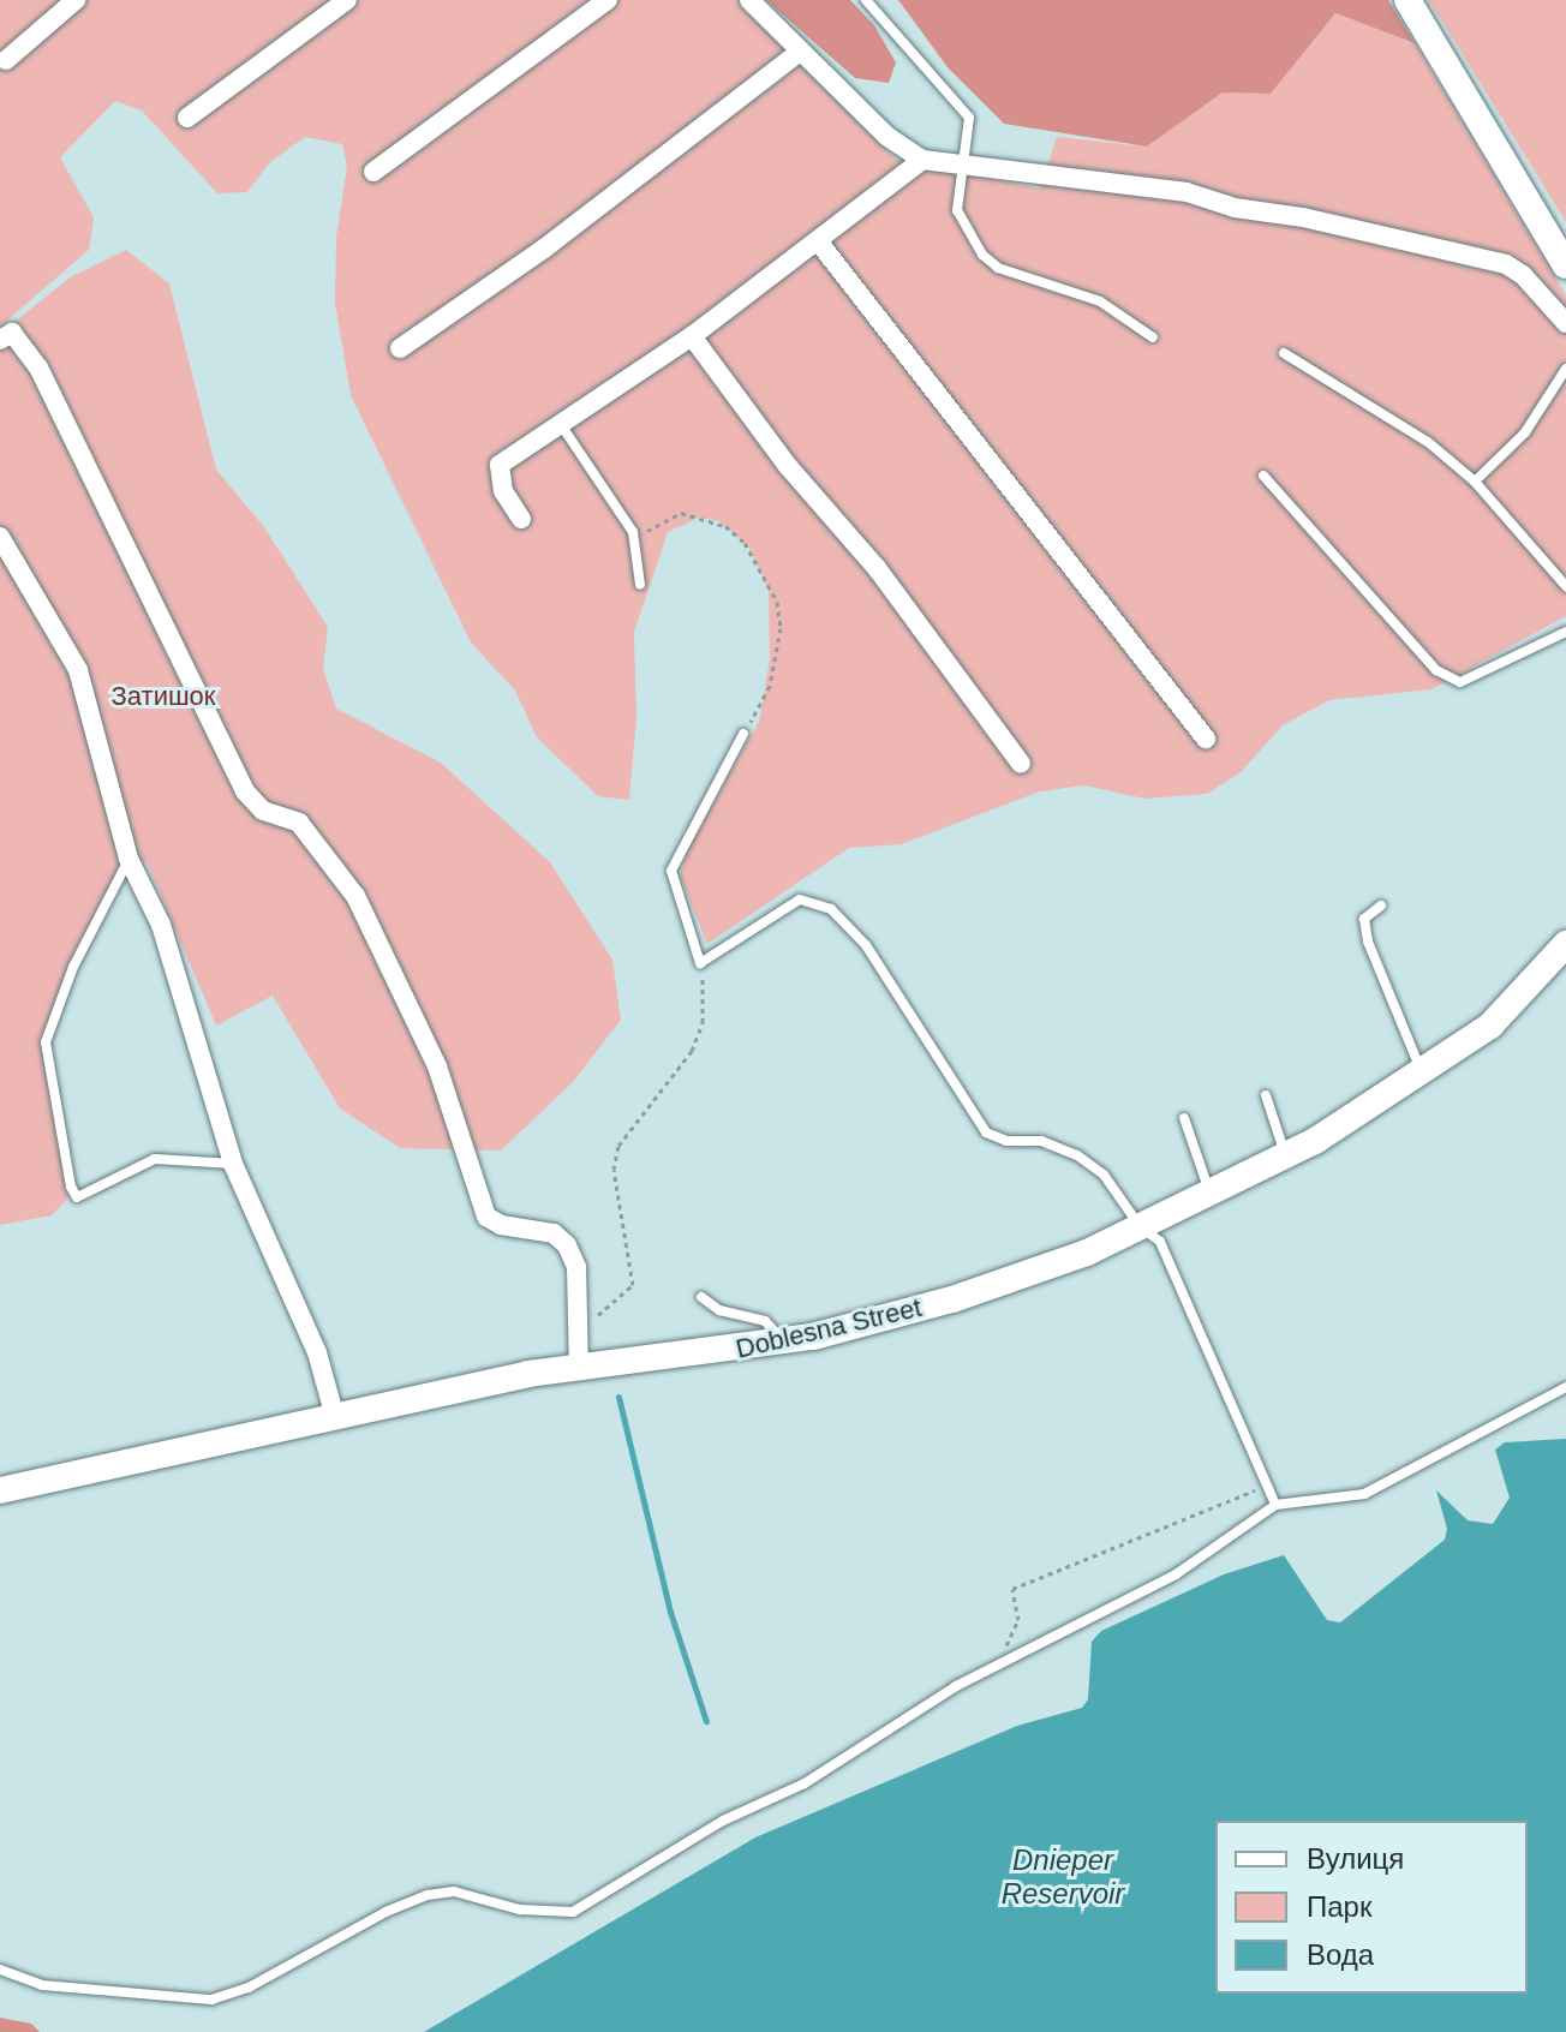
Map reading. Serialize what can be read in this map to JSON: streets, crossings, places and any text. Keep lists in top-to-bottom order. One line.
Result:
{"streets":{"street":["Doblesna Street"]},"water":["Dnieper Reservoir"],"parks":["Затишок"],"legend":["Вулиця","Парк","Вода"]}
